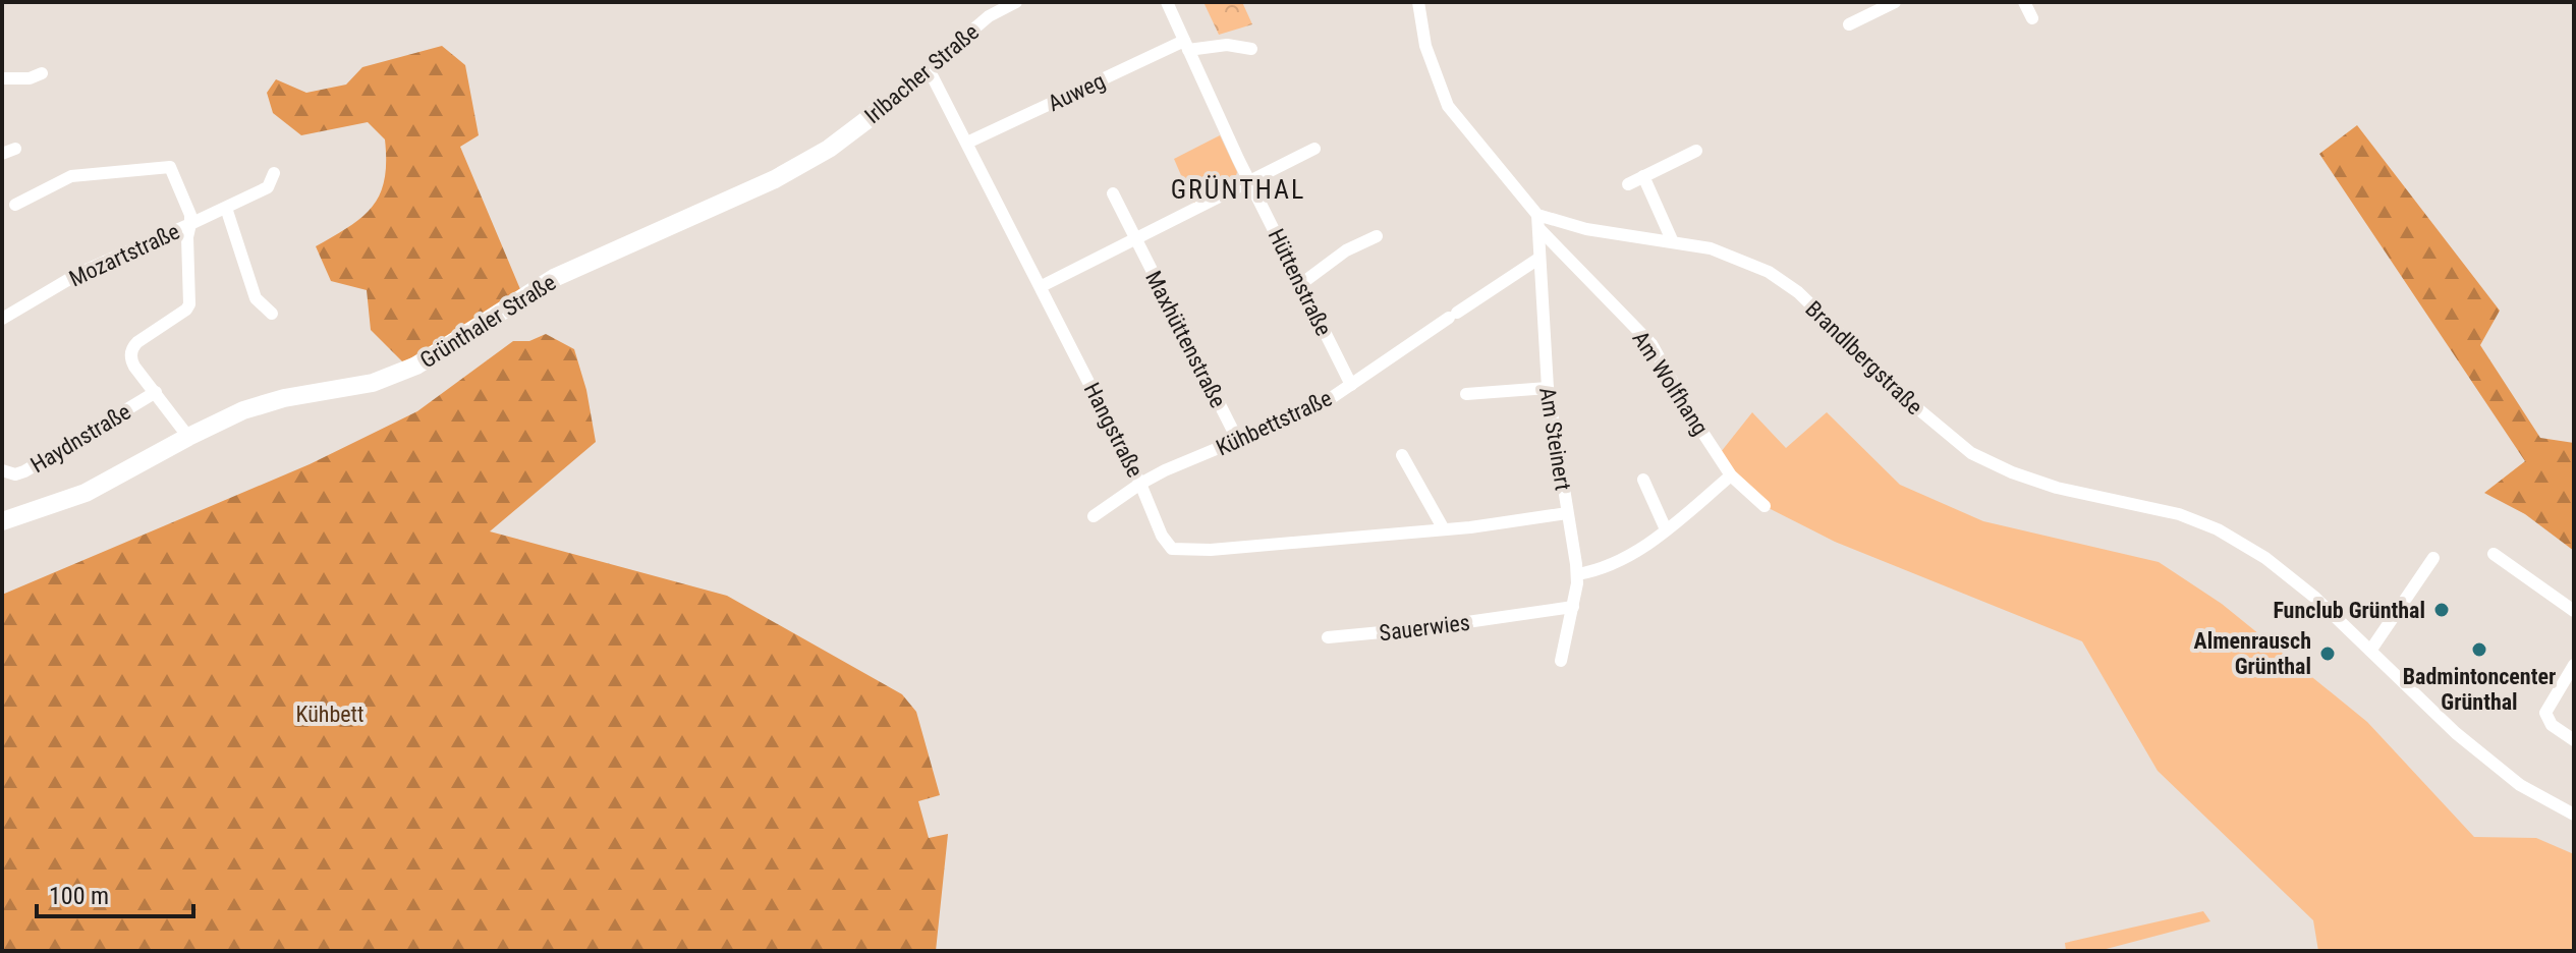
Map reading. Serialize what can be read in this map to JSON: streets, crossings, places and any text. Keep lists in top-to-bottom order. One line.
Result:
{"streets":{"street":["Irlbacher Straße","Auweg","Mozartstraße","Hüttenstraße","Grünthaler Straße","Maxhüttenstraße","Brandlbergstraße","Am Wolfhang","Kühbettstraße","Hangstraße","Haydnstraße","Am Steinert","Sauerwies"]},"crossings":[["Irlbacher Straße","Grünthaler Straße"],["Irlbacher Straße","Hangstraße"],["Auweg","Hüttenstraße"],["Auweg","Hangstraße"],["Mozartstraße","Grünthaler Straße"],["Mozartstraße","Haydnstraße"],["Hüttenstraße","Kühbettstraße"],["Maxhüttenstraße","Kühbettstraße"],["Brandlbergstraße","Am Wolfhang"],["Brandlbergstraße","Am Steinert"],["Am Wolfhang","Am Steinert"],["Kühbettstraße","Hangstraße"],["Kühbettstraße","Am Steinert"],["Hangstraße","Am Steinert"],["Am Steinert","Sauerwies"]],"districts":["GRÜNTHAL"],"parks":["Kühbett"],"places":["Funclub Grünthal","Badmintoncenter Grünthal","Almenrausch Grünthal"],"scale_bar":"100 m"}
